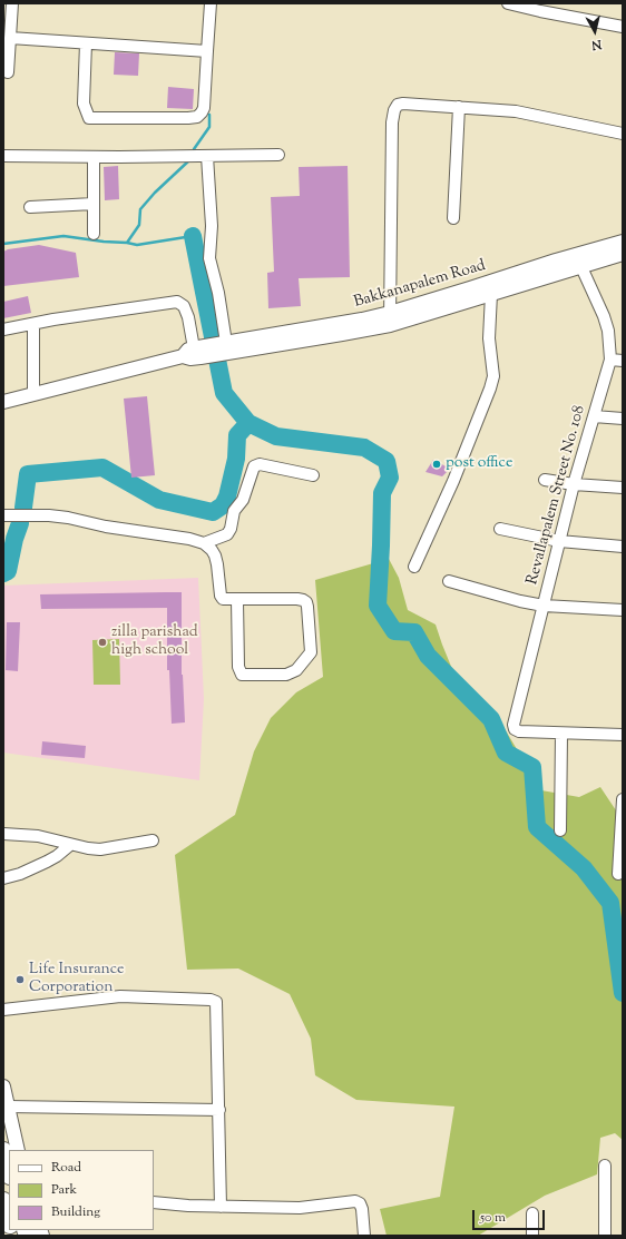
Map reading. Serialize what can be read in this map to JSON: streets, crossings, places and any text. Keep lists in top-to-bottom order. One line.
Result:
{"streets":{"street":["Bakkanapalem Road","Revallapalem Street No. 108"]},"places":["post office","zilla parishad high school","Life Insurance Corporation"],"legend":["Road","Park","Building"],"scale_bar":"50 m","north":"bottom"}
